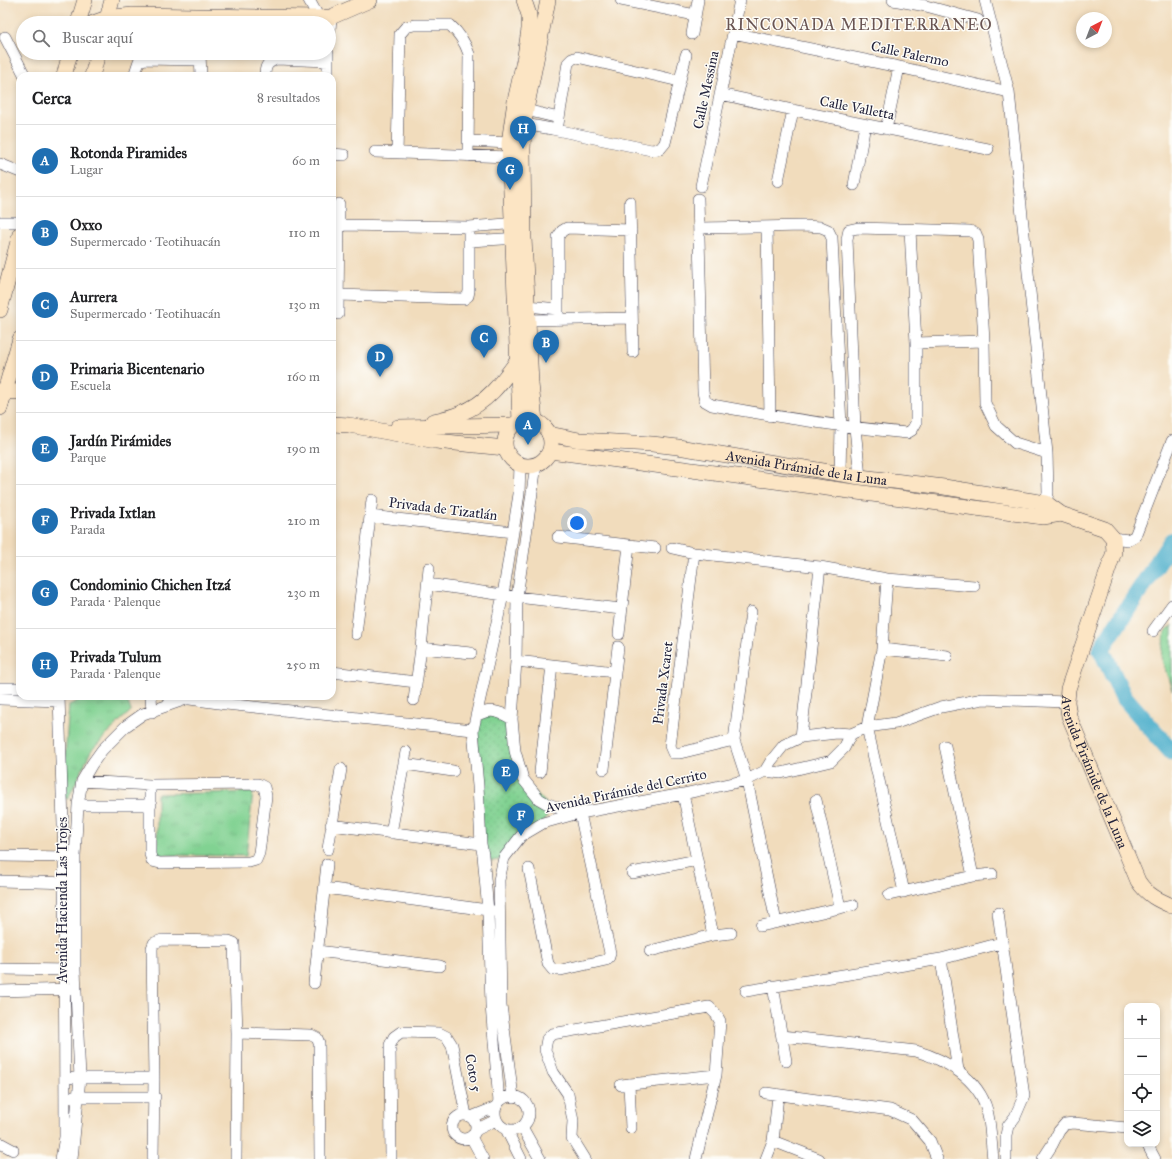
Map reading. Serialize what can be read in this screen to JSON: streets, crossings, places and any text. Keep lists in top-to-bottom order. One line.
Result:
{"streets":{"street":["Calle Palermo","Calle Messina","Calle Valletta","Avenida Pirámide de la Luna","Privada de Tizatlán","Privada Xcaret","Avenida Pirámide del Cerrito","Avenida Hacienda Las Trojes","Coto 5"]},"crossings":[["Calle Palermo","Calle Messina"],["Calle Messina","Calle Valletta"],["Avenida Pirámide de la Luna","Avenida Pirámide del Cerrito"]],"districts":["RINCONADA MEDITERRANEO"],"north":"top right","page":{"search":"Buscar aquí","heading":["Cerca","8 resultados"],"pins":["H","G","C","B","D","A","E","F"],"list":[{"mark":"A","name":"Rotonda Piramides","note":"Lugar","value":"60 m"},{"mark":"B","name":"Oxxo","note":"Supermercado · Teotihuacán","value":"110 m"},{"mark":"C","name":"Aurrera","note":"Supermercado · Teotihuacán","value":"130 m"},{"mark":"D","name":"Primaria Bicentenario","note":"Escuela","value":"160 m"},{"mark":"E","name":"Jardín Pirámides","note":"Parque","value":"190 m"},{"mark":"F","name":"Privada Ixtlan","note":"Parada","value":"210 m"},{"mark":"G","name":"Condominio Chichen Itzá","note":"Parada · Palenque","value":"230 m"},{"mark":"H","name":"Privada Tulum","note":"Parada · Palenque","value":"250 m"}],"map_buttons":["+","−"]}}
